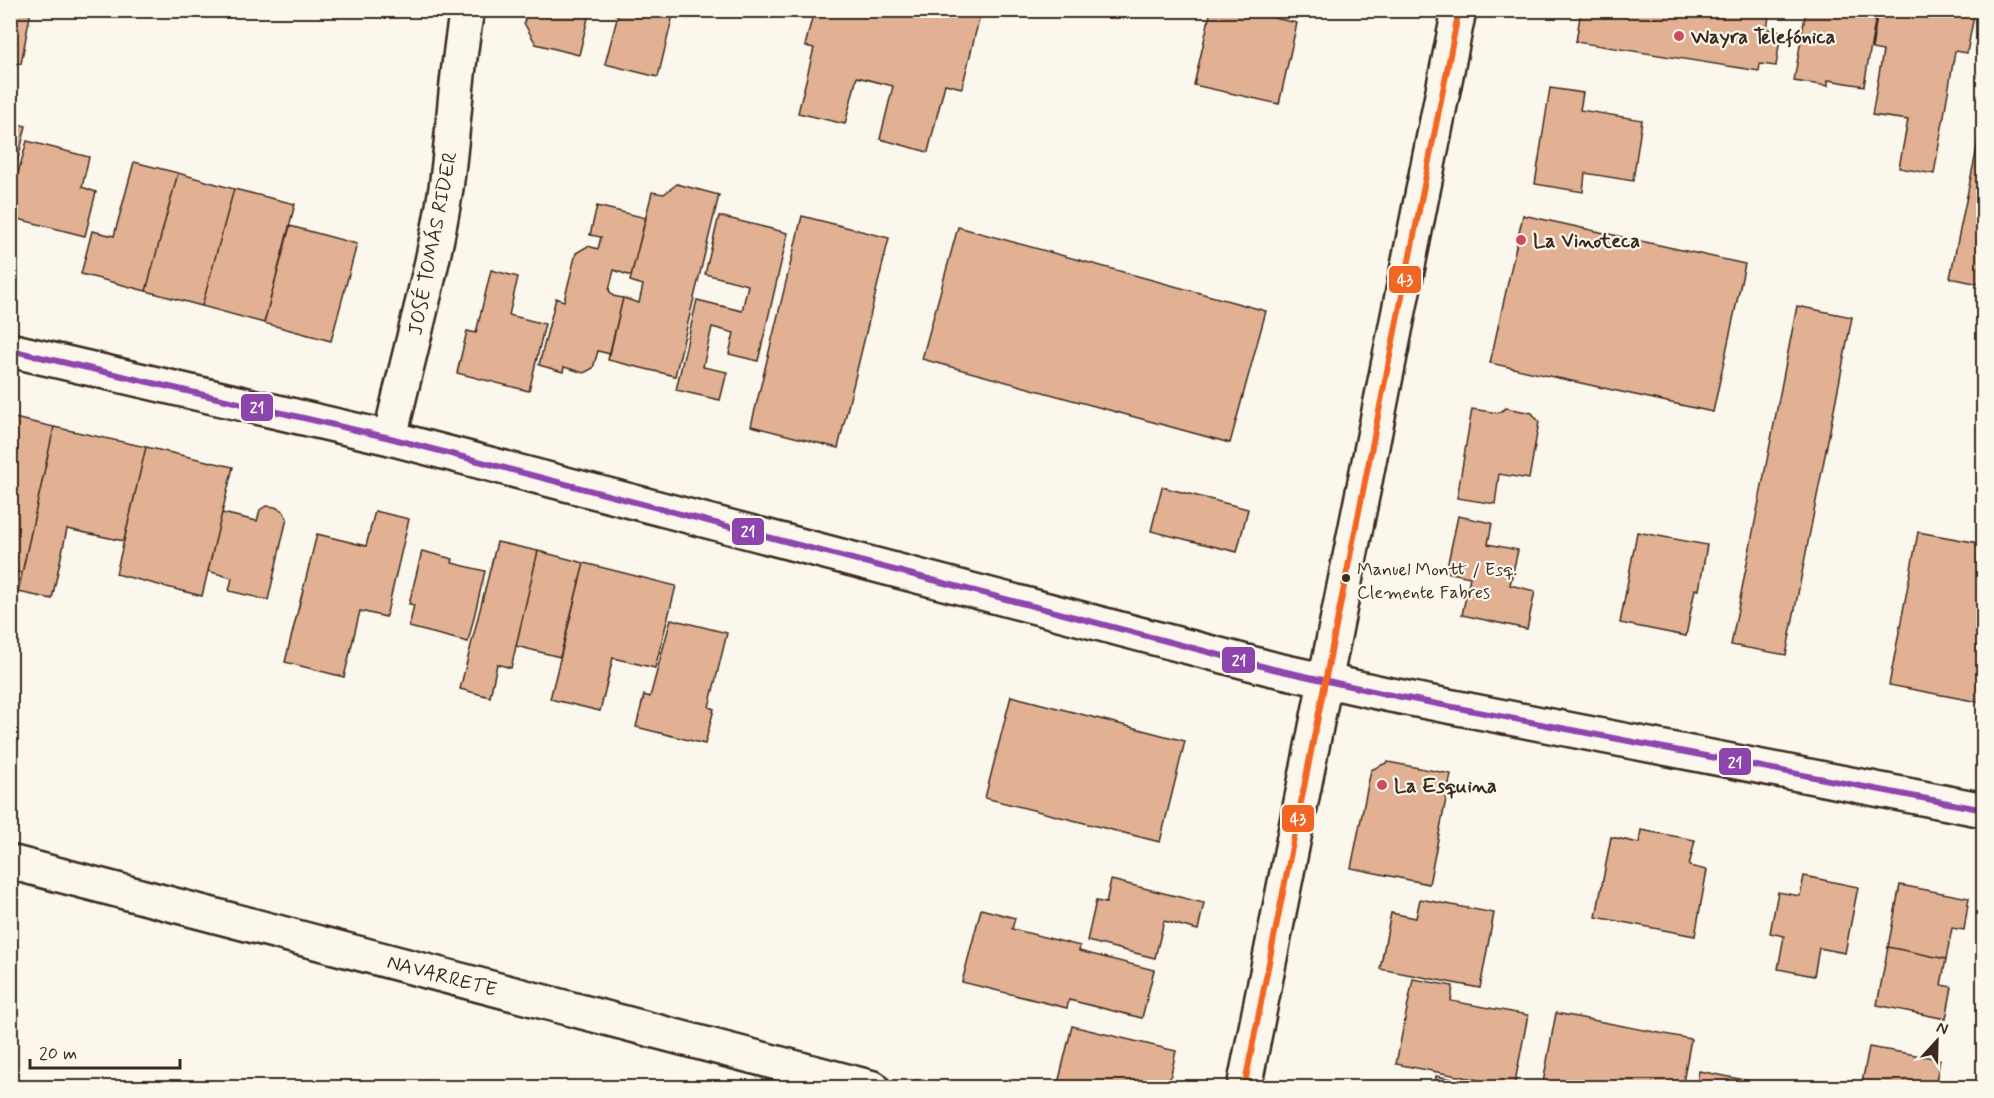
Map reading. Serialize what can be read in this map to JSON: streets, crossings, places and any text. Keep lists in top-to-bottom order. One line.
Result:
{"streets":{"street":["JOSÉ TOMÁS RIDER","NAVARRETE"]},"places":["Wayra Telefónica","La Vinoteca","Manuel Montt / Esq. Clemente Fabres","La Esquina"],"lines":["transit line 43","transit line 21"],"scale_bar":"20 m","north":"top"}
